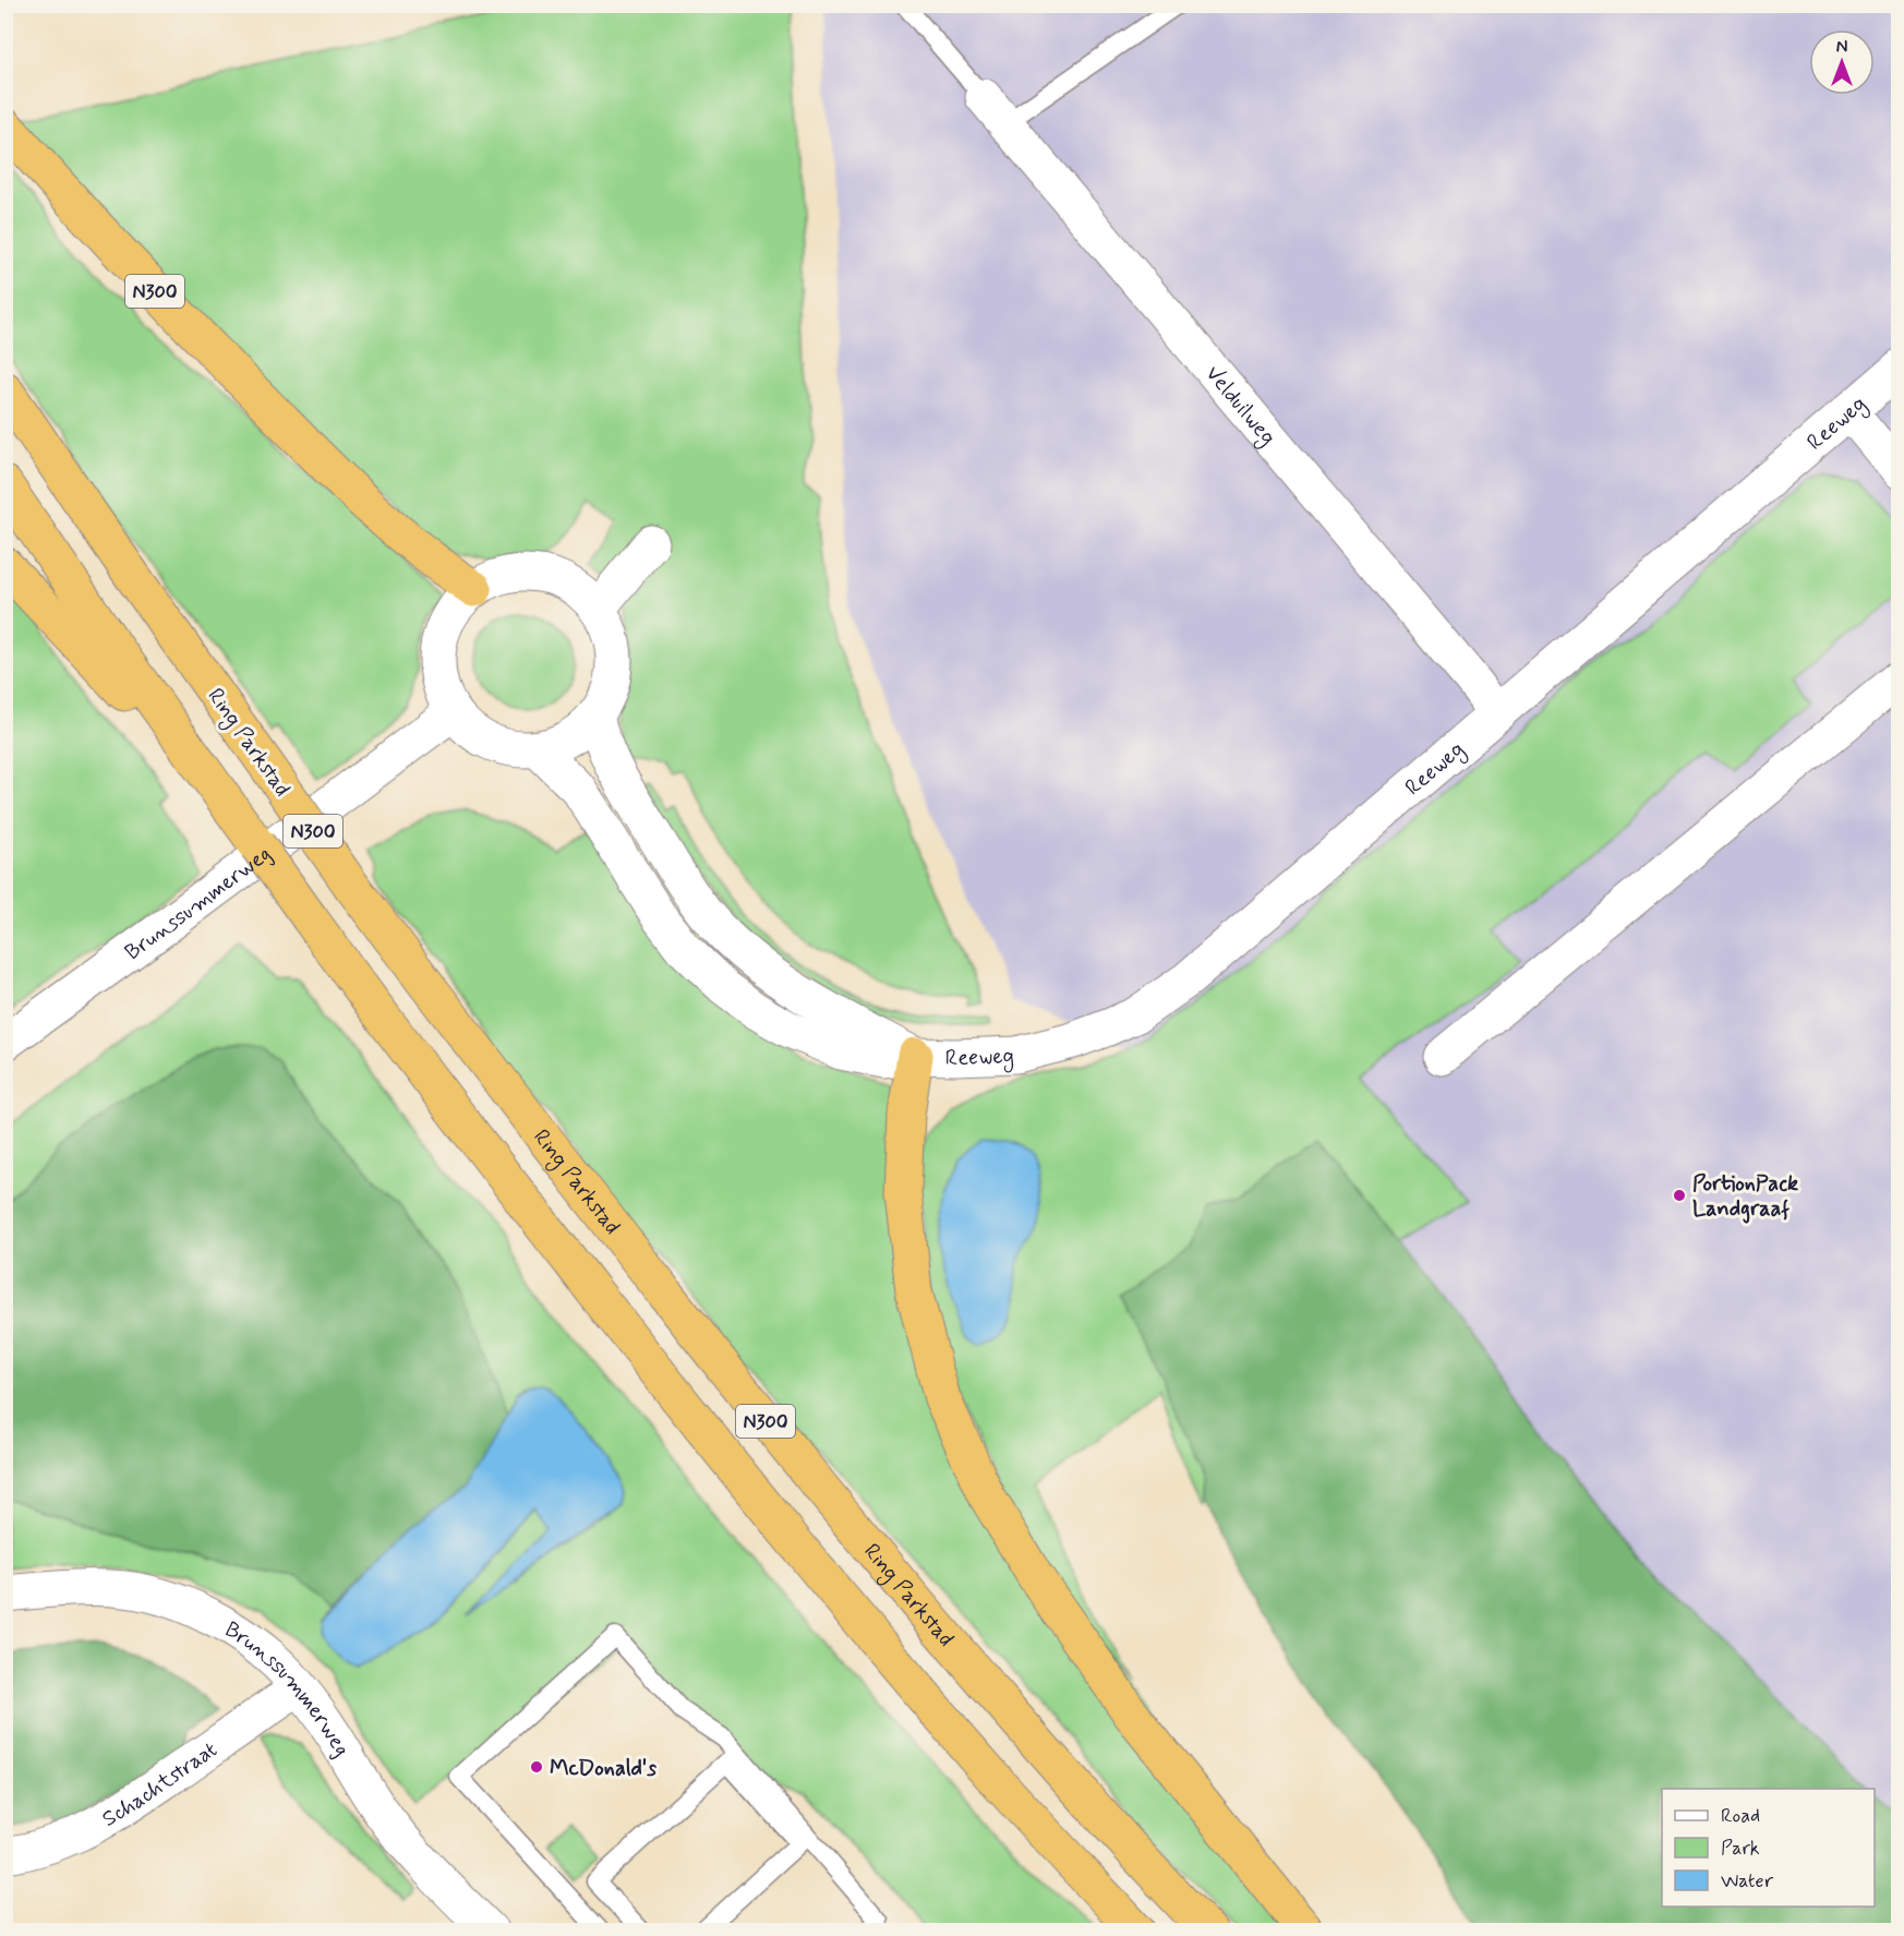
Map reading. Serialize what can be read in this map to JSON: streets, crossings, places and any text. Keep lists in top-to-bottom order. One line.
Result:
{"streets":{"highway":["N300","Ring Parkstad"],"street":["Velduilweg","Reeweg","Brunssummerweg","Schachtstraat"]},"crossings":[["N300","Reeweg"],["N300","Brunssummerweg"],["Velduilweg","Reeweg"],["Reeweg","Brunssummerweg"],["Brunssummerweg","Schachtstraat"]],"places":["PortionPack Landgraaf","McDonald's"],"legend":["Road","Park","Water"],"north":"top"}
